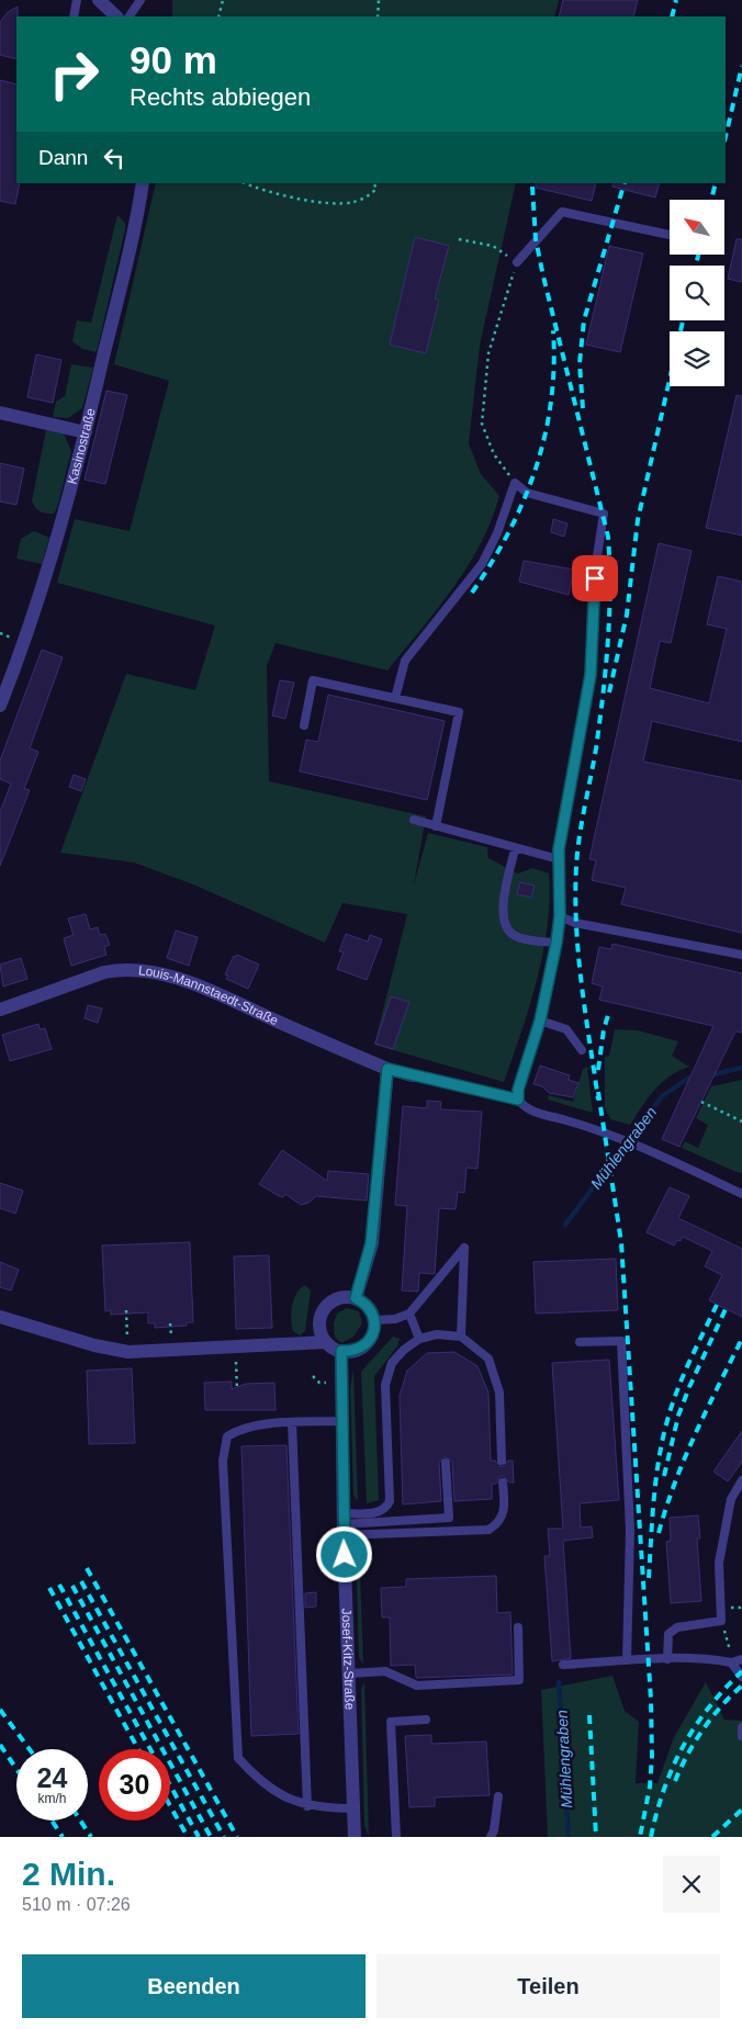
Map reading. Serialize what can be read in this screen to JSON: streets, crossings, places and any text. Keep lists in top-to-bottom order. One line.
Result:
{"streets":{"street":["Kasinostraße","Louis-Mannstaedt-Straße","Josef-Kitz-Straße"]},"water":["Mühlengraben"],"north":"top left","page":{"turn":["90 m","Rechts abbiegen"],"then":"Dann","speed":"24 km/h","limit":"30","heading":["2 Min.","510 m · 07:26"],"buttons":["Beenden","Teilen"]}}
